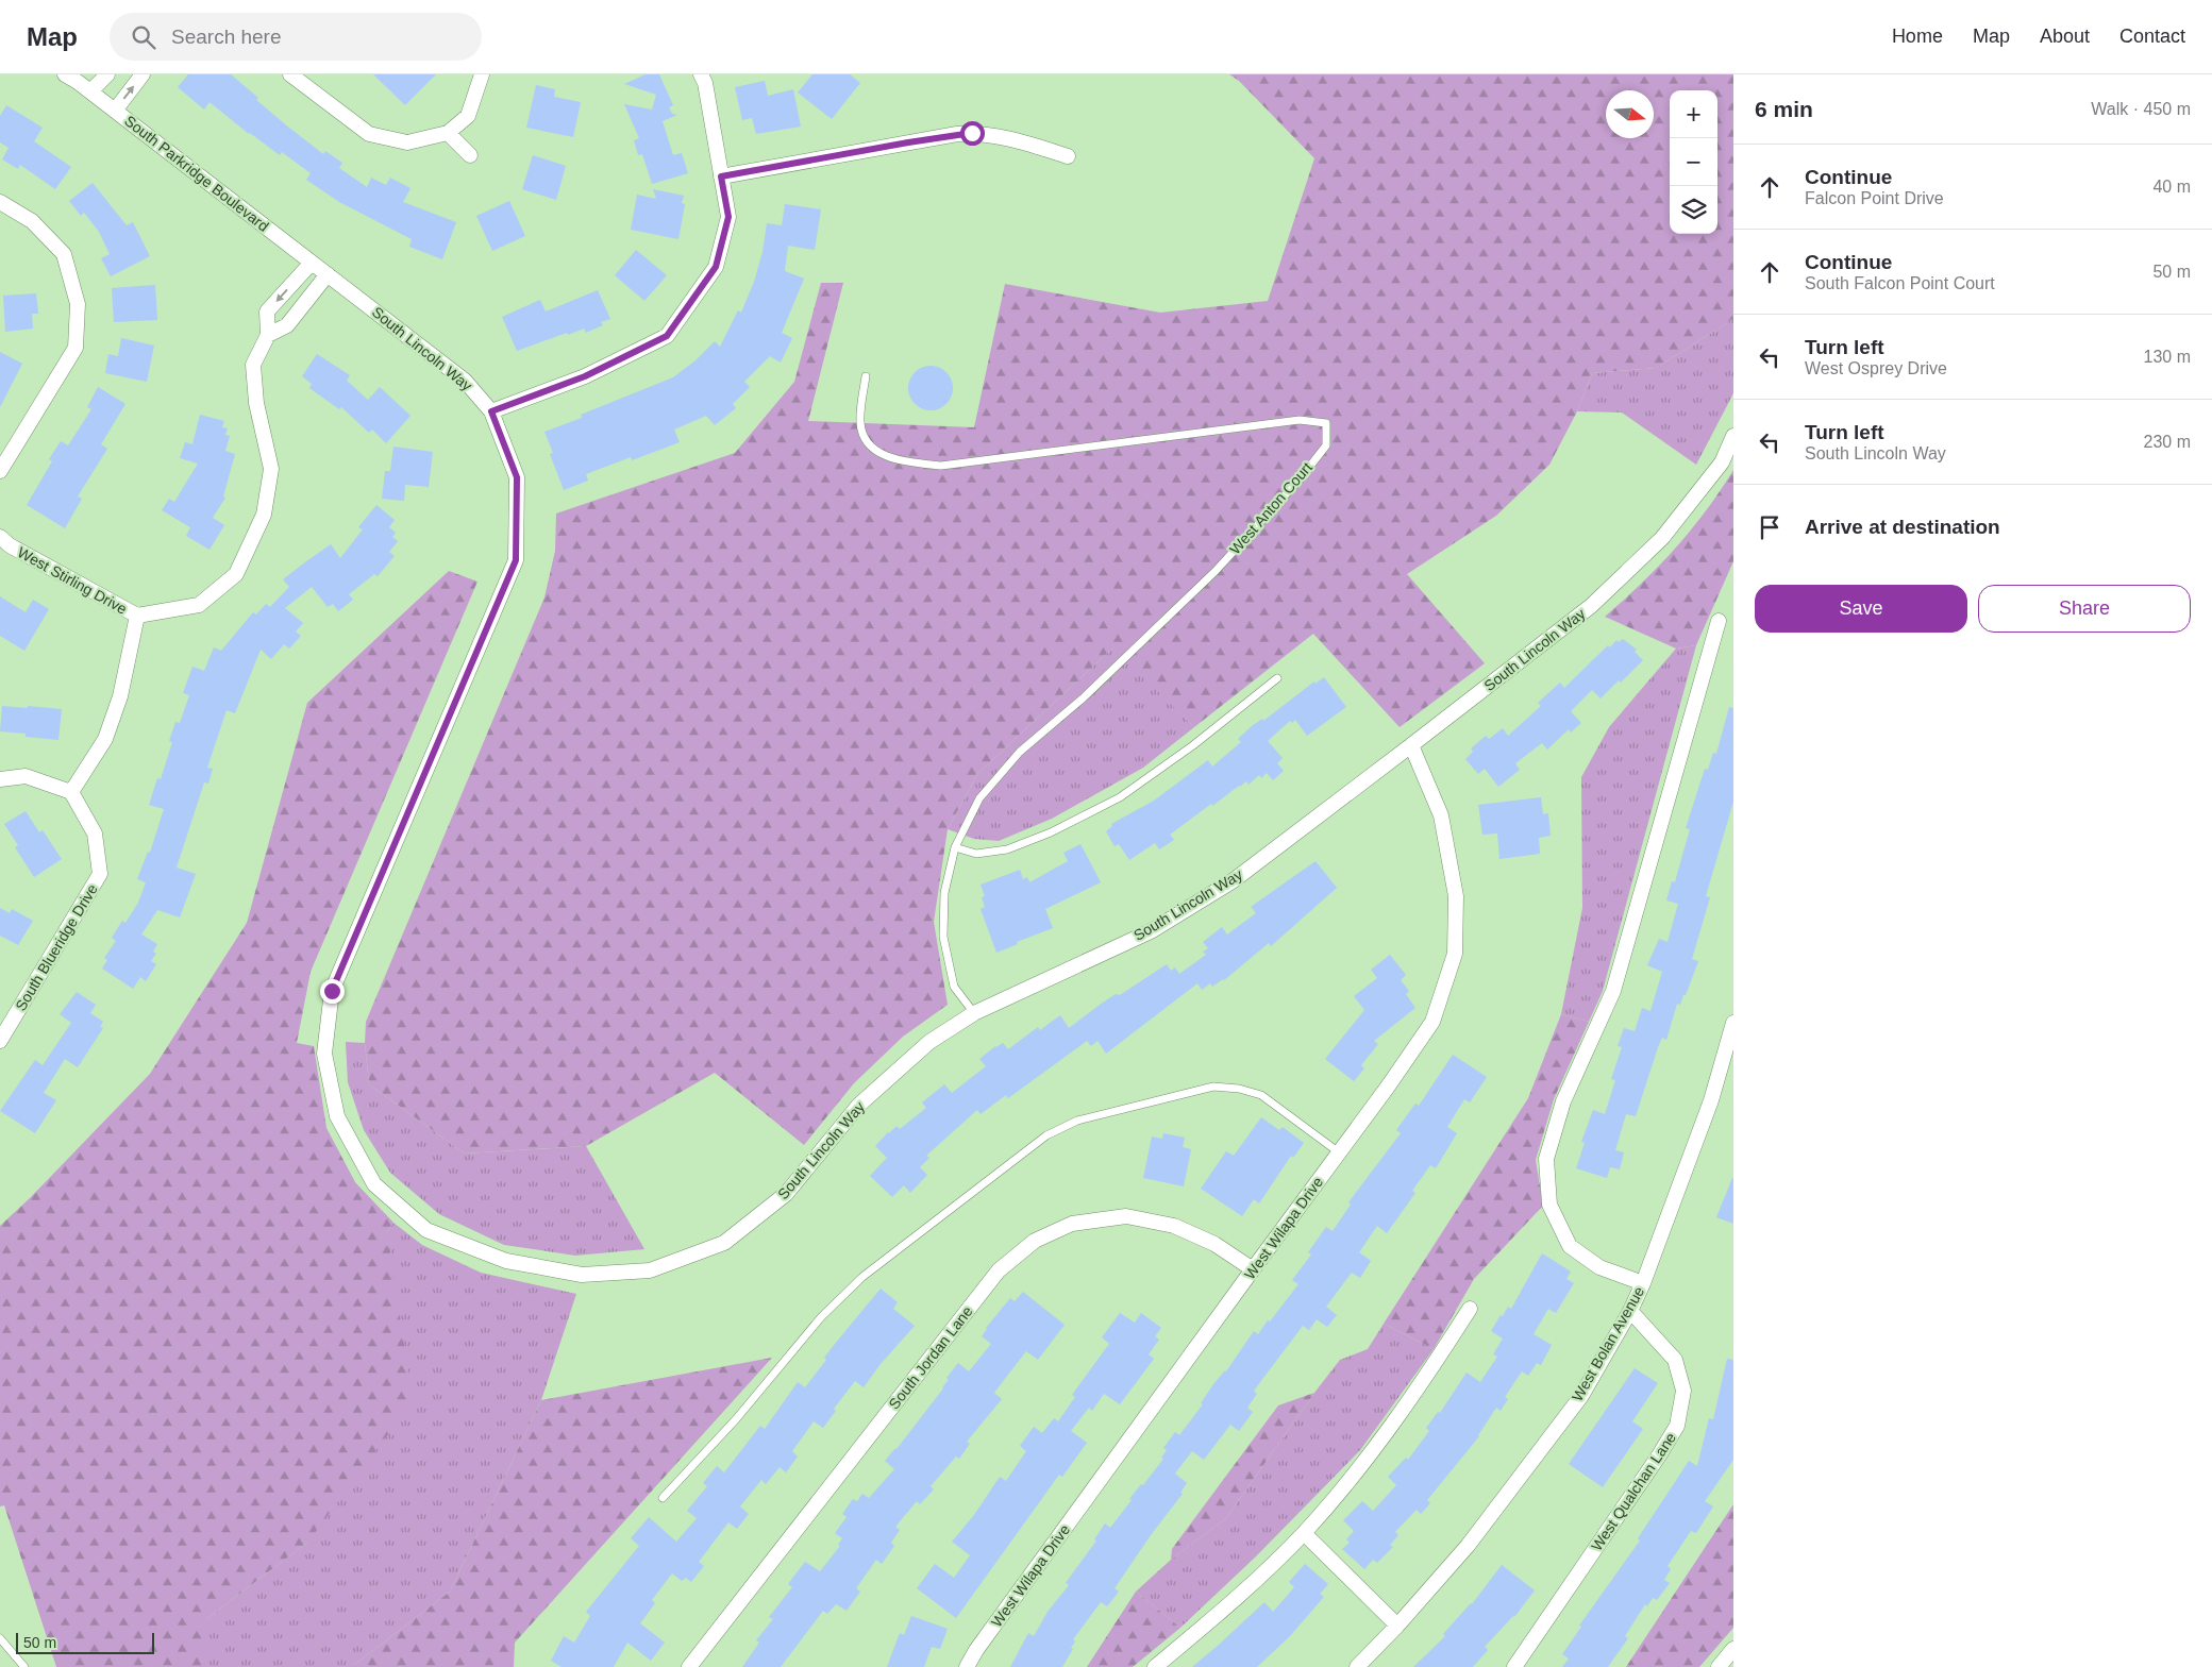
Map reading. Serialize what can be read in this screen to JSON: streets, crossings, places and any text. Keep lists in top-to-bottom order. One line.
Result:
{"streets":{"street":["South Parkridge Boulevard","South Lincoln Way","West Stirling Drive","South Blueridge Drive","West Wilapa Drive","West Bolan Avenue","South Jordan Lane","West Qualchan Lane"],"lane":["West Anton Court"]},"crossings":[["South Parkridge Boulevard","South Lincoln Way"],["South Lincoln Way","West Anton Court"],["South Lincoln Way","West Wilapa Drive"],["West Wilapa Drive","South Jordan Lane"],["West Bolan Avenue","West Qualchan Lane"]],"scale_bar":"50 m","north":"right","page":{"header":"Map","search":"Search here","nav":["Home","Map","About","Contact"],"heading":["6 min","Walk · 450 m"],"map_buttons":["+","−"],"list":[["Continue","Falcon Point Drive","40 m"],["Continue","South Falcon Point Court","50 m"],["Turn left","West Osprey Drive","130 m"],["Turn left","South Lincoln Way","230 m"],"Arrive at destination"],"buttons":["Save","Share"],"scale":"50 m"}}
